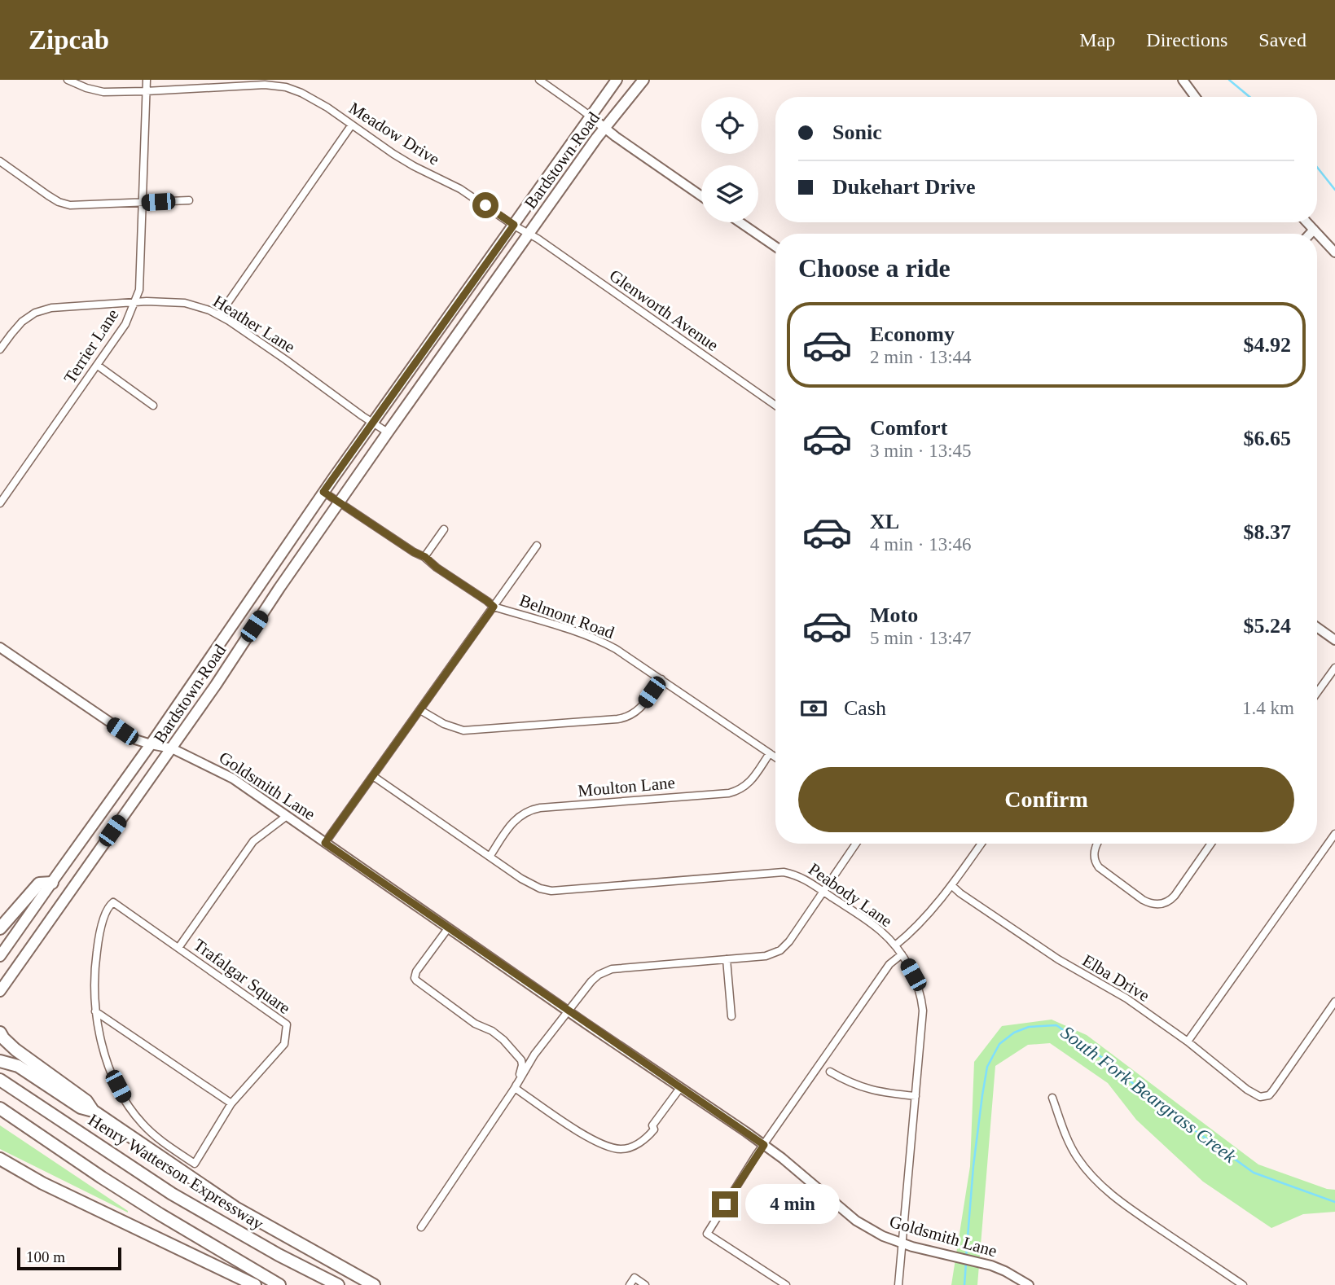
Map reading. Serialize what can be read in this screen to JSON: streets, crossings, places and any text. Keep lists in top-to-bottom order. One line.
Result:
{"streets":{"highway":["Henry Watterson Expressway"],"main road":["Bardstown Road"],"street":["Meadow Drive","Glenworth Avenue","Heather Lane","Terrier Lane","Belmont Road","Goldsmith Lane","Moulton Lane","Peabody Lane","Trafalgar Square","Elba Drive"]},"crossings":[["Meadow Drive","Bardstown Road"],["Meadow Drive","Glenworth Avenue"],["Meadow Drive","Terrier Lane"],["Bardstown Road","Glenworth Avenue"],["Bardstown Road","Heather Lane"],["Bardstown Road","Belmont Road"],["Bardstown Road","Goldsmith Lane"],["Heather Lane","Terrier Lane"],["Belmont Road","Moulton Lane"],["Goldsmith Lane","Peabody Lane"],["Goldsmith Lane","Trafalgar Square"],["Moulton Lane","Peabody Lane"]],"water":["South Fork Beargrass Creek"],"scale_bar":"100 m","page":{"header":"Zipcab","nav":["Map","Directions","Saved"],"banner":["Sonic","Dukehart Drive"],"heading":"Choose a ride","list":[{"name":"Economy","note":"2 min · 13:44","value":"$4.92"},{"name":"Comfort","note":"3 min · 13:45","value":"$6.65"},{"name":"XL","note":"4 min · 13:46","value":"$8.37"},{"name":"Moto","note":"5 min · 13:47","value":"$5.24"}],"pay":["Cash","1.4 km"],"buttons":"Confirm","bubble":"4 min","scale":"100 m"}}
